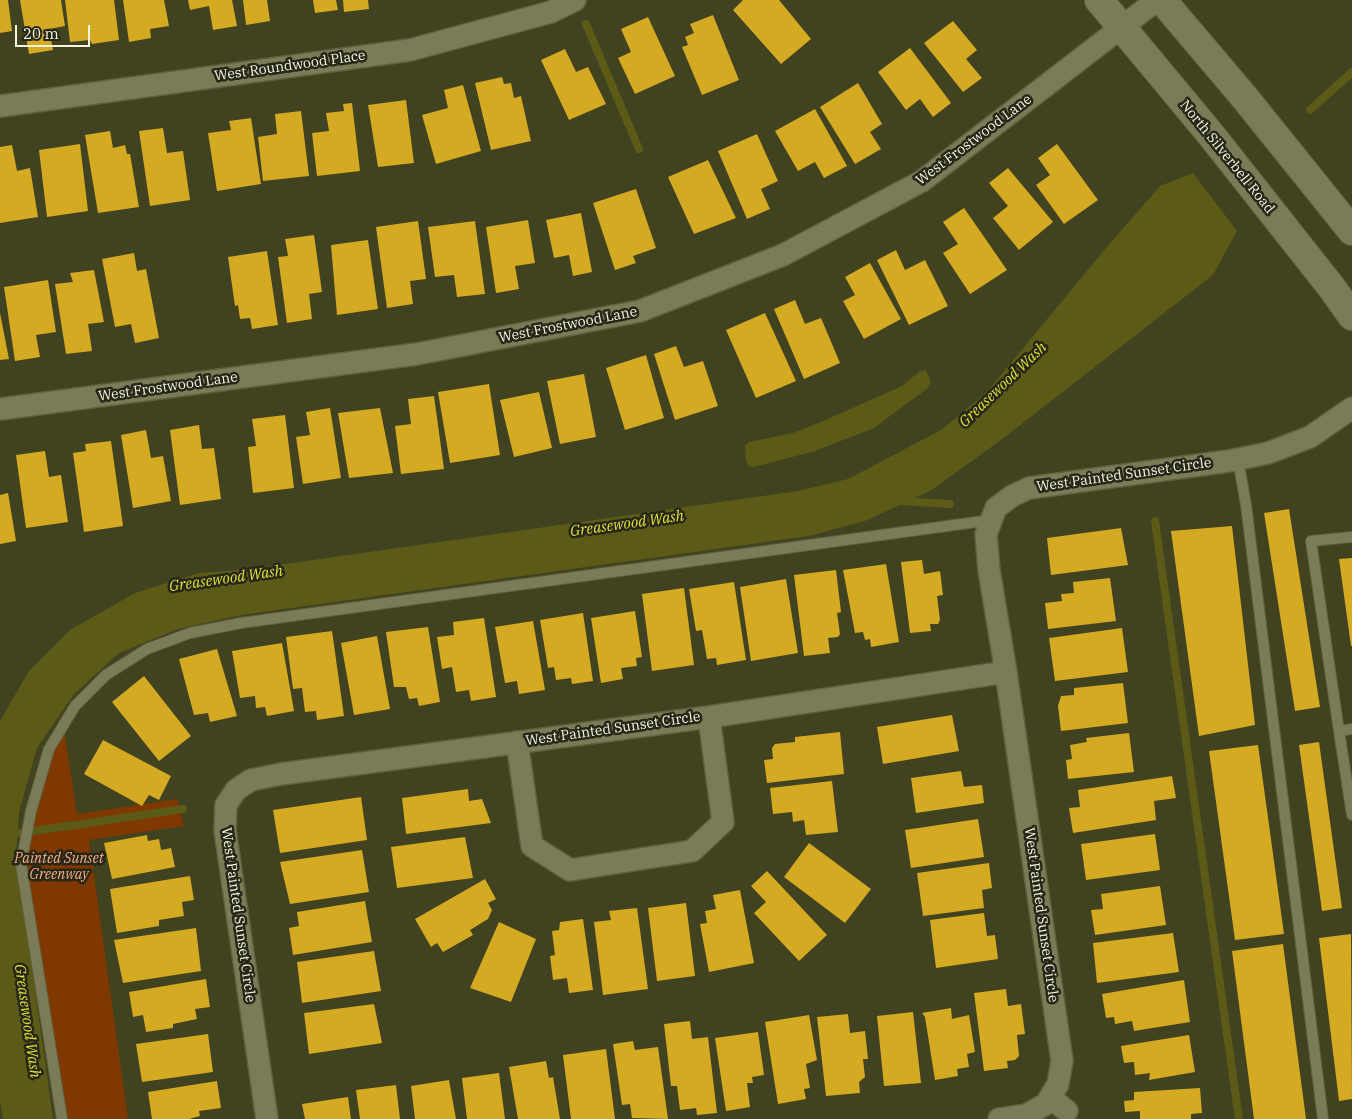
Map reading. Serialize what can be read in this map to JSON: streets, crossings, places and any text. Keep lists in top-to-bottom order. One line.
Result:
{"streets":{"main road":["North Silverbell Road"],"street":["West Roundwood Place","West Frostwood Lane","West Painted Sunset Circle"]},"crossings":[["West Frostwood Lane","North Silverbell Road"]],"water":["Greasewood Wash"],"parks":["Painted Sunset Greenway"],"scale_bar":"20 m"}
